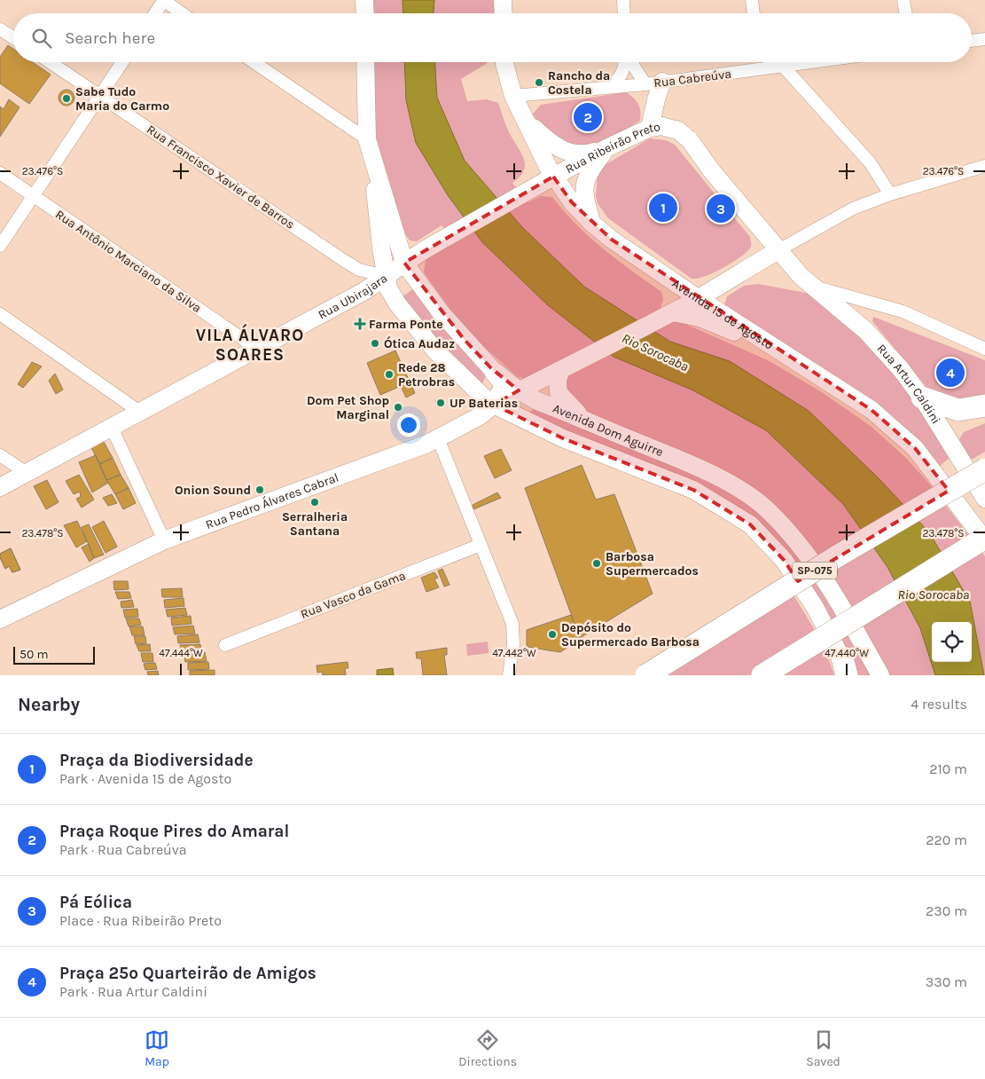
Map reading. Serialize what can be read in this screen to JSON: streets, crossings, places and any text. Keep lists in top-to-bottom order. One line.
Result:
{"streets":{"highway":["SP-075"],"main road":["Rua Ribeirão Preto","Rua Ubirajara","Avenida 15 de Agosto","Rua Artur Caldini","Avenida Dom Aguirre","Rua Pedro Álvares Cabral"],"street":["Rua Cabreúva","Rua Francisco Xavier de Barros","Rua Antônio Marciano da Silva","Rua Vasco da Gama"]},"crossings":[["Rua Cabreúva","Avenida 15 de Agosto"],["Rua Ribeirão Preto","Rua Ubirajara"],["Rua Ribeirão Preto","Avenida 15 de Agosto"],["Rua Ribeirão Preto","Rua Artur Caldini"],["Rua Francisco Xavier de Barros","Rua Ubirajara"],["Rua Francisco Xavier de Barros","Avenida Dom Aguirre"],["Rua Antônio Marciano da Silva","Rua Ubirajara"],["Rua Ubirajara","Avenida Dom Aguirre"],["Avenida Dom Aguirre","Rua Pedro Álvares Cabral"]],"districts":["VILA ÁLVARO SOARES"],"water":["Rio Sorocaba"],"places":{"other":["Rancho da Costela","Sabe Tudo Maria do Carmo","Ótica Audaz","Rede 28 Petrobras","UP Baterias","Dom Pet Shop Marginal","Onion Sound","Serralheria Santana","Barbosa Supermercados","Depósito do Supermercado Barbosa"],"health":["Farma Ponte"]},"scale_bar":"50 m","page":{"search":"Search here","pins":["2","1","3","4"],"scale":"50 m","heading":["Nearby","4 results"],"list":[{"mark":"1","name":"Praça da Biodiversidade","note":"Park · Avenida 15 de Agosto","value":"210 m"},{"mark":"2","name":"Praça Roque Pires do Amaral","note":"Park · Rua Cabreúva","value":"220 m"},{"mark":"3","name":"Pá Eólica","note":"Place · Rua Ribeirão Preto","value":"230 m"},{"mark":"4","name":"Praça 25º Quarteirão de Amigos","note":"Park · Rua Artur Caldini","value":"330 m"}],"nav":["Map","Directions","Saved"]},"coordinates":["23.476°S","23.478°S","47.444°W","47.442°W","47.440°W"]}
